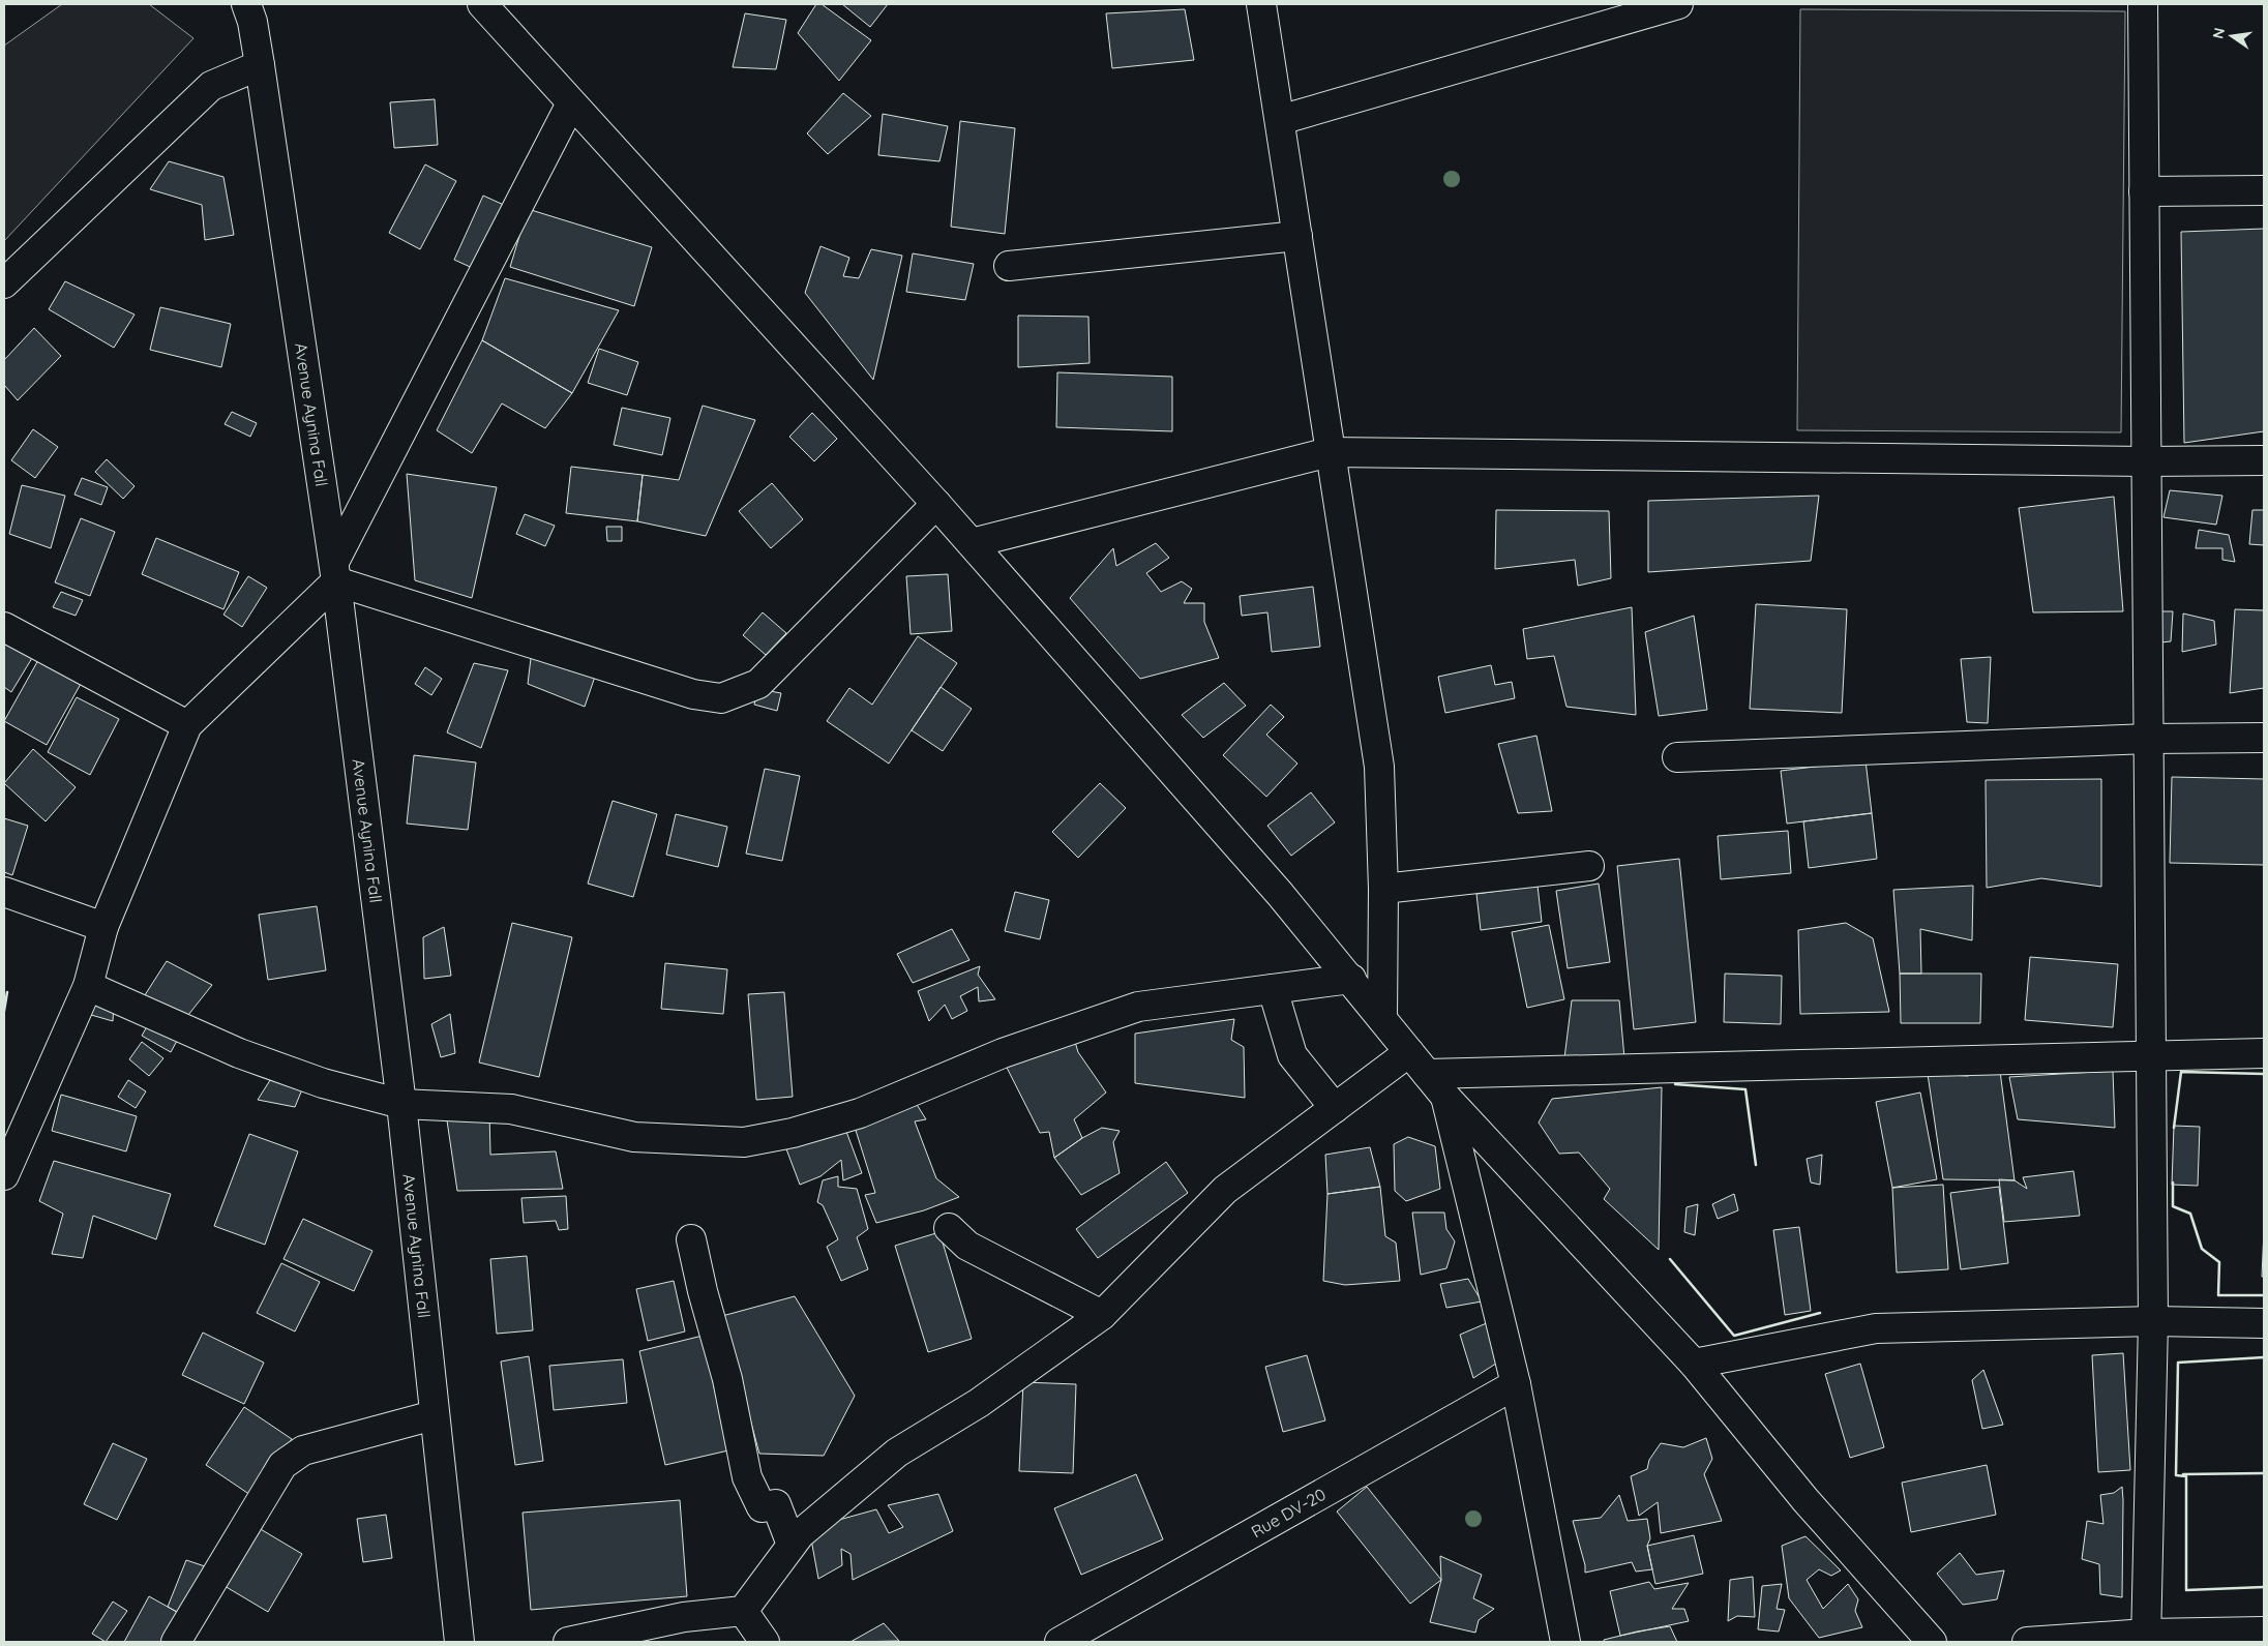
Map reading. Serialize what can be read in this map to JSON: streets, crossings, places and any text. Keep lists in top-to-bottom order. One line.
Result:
{"streets":{"street":["Avenue Aynina Fall","Rue DV-20"]},"north":"left"}
